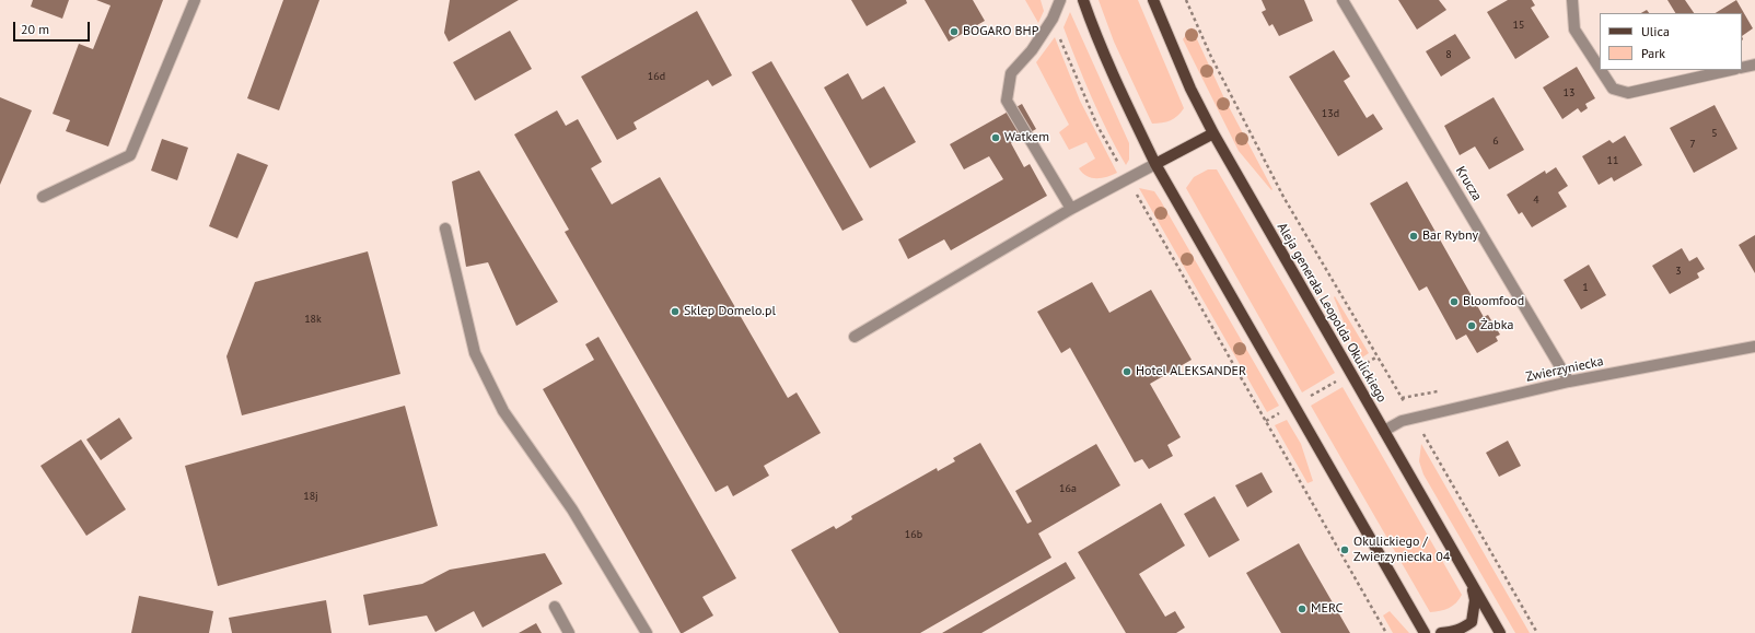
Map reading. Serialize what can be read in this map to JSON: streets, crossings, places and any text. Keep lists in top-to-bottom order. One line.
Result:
{"streets":{"main road":["Aleja generała Leopolda Okulickiego"],"street":["Krucza","Zwierzyniecka"]},"crossings":[["Krucza","Zwierzyniecka"],["Aleja generała Leopolda Okulickiego","Zwierzyniecka"]],"places":["BOGARO BHP","Watkem","Bar Rybny","Bloomfood","Sklep Domelo.pl","Żabka","Hotel ALEKSANDER","Okulickiego / Zwierzyniecka 04","MERC"],"house_numbers":["15","8","16d","13","13d","5","6","7","11","4","3","1","18k","16a","18j","16b"],"legend":["Ulica","Park"],"scale_bar":"20 m"}
